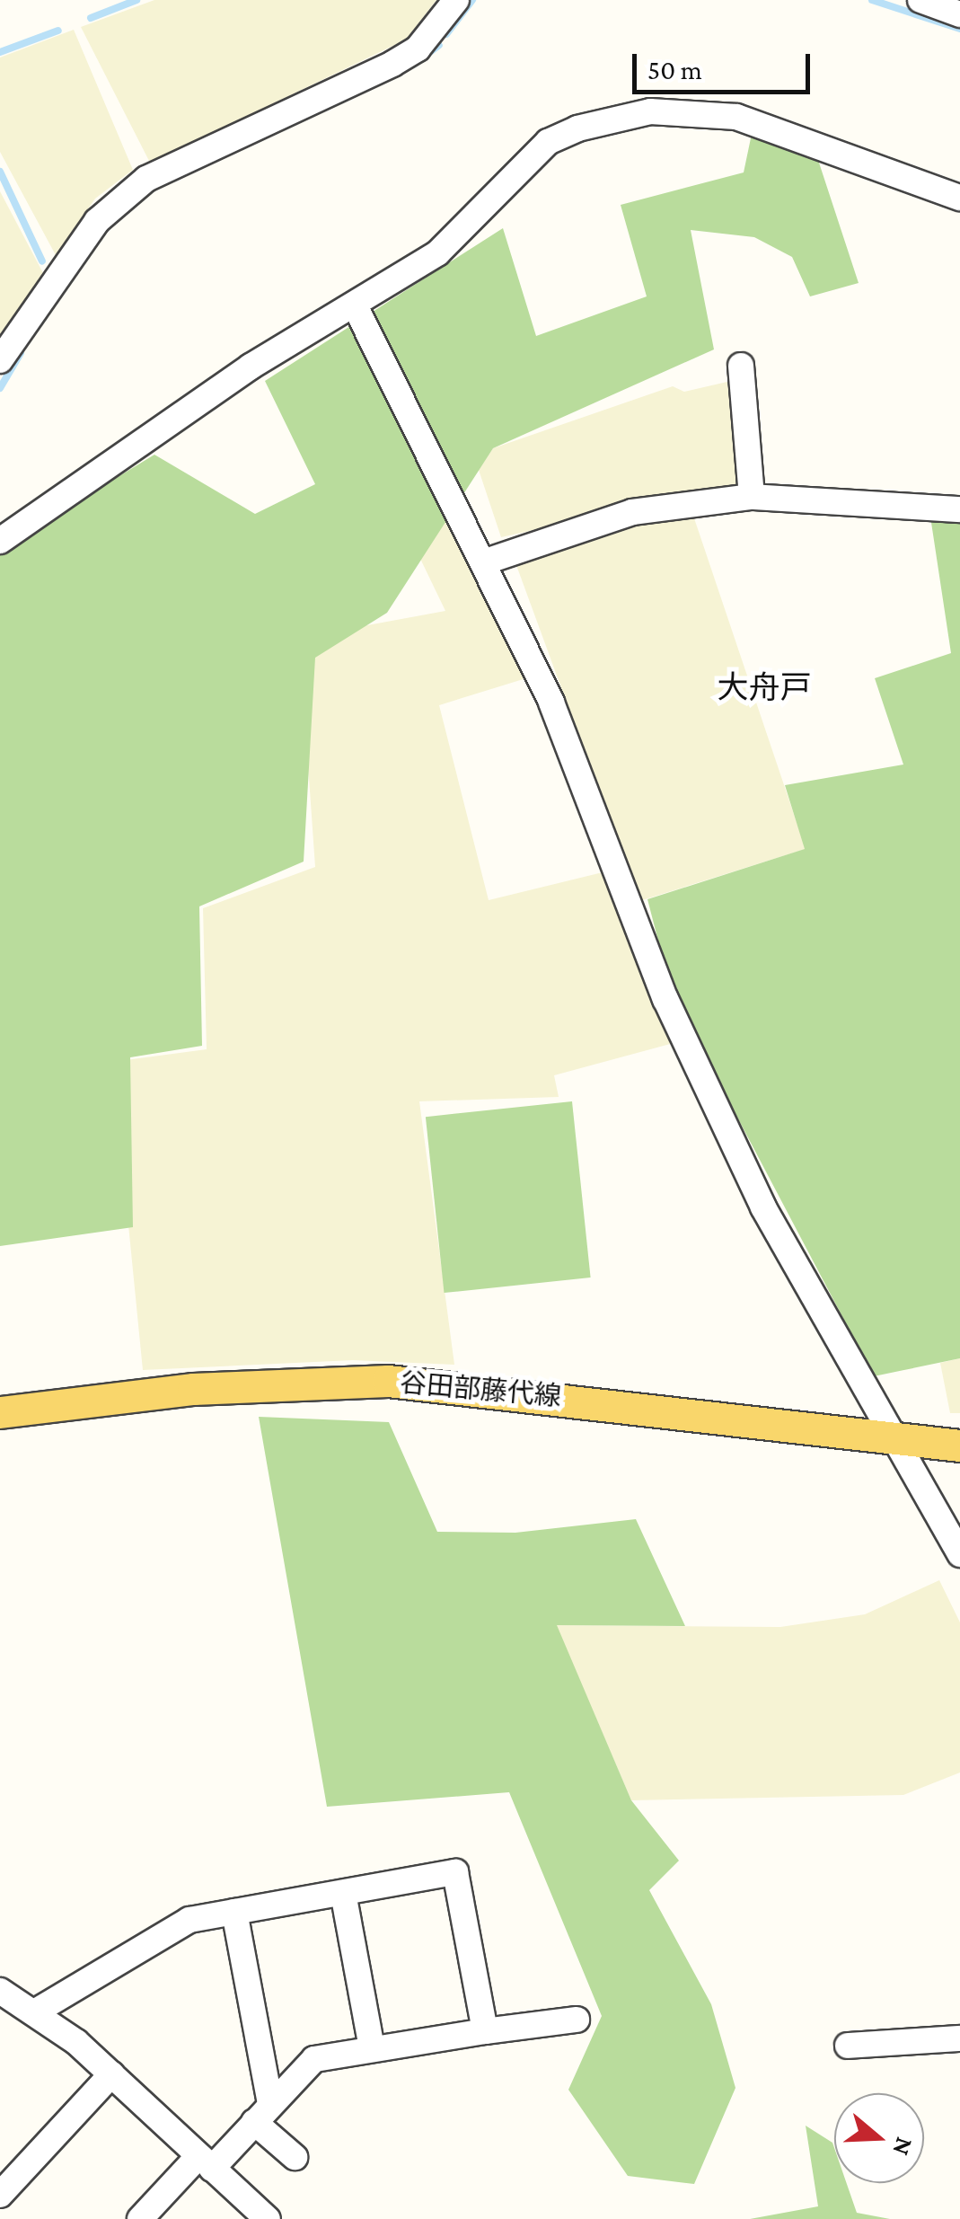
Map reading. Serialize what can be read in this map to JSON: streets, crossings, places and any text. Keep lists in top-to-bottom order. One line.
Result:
{"streets":{"main road":["谷田部藤代線"]},"districts":["大舟戸"],"scale_bar":"50 m","north":"right"}
